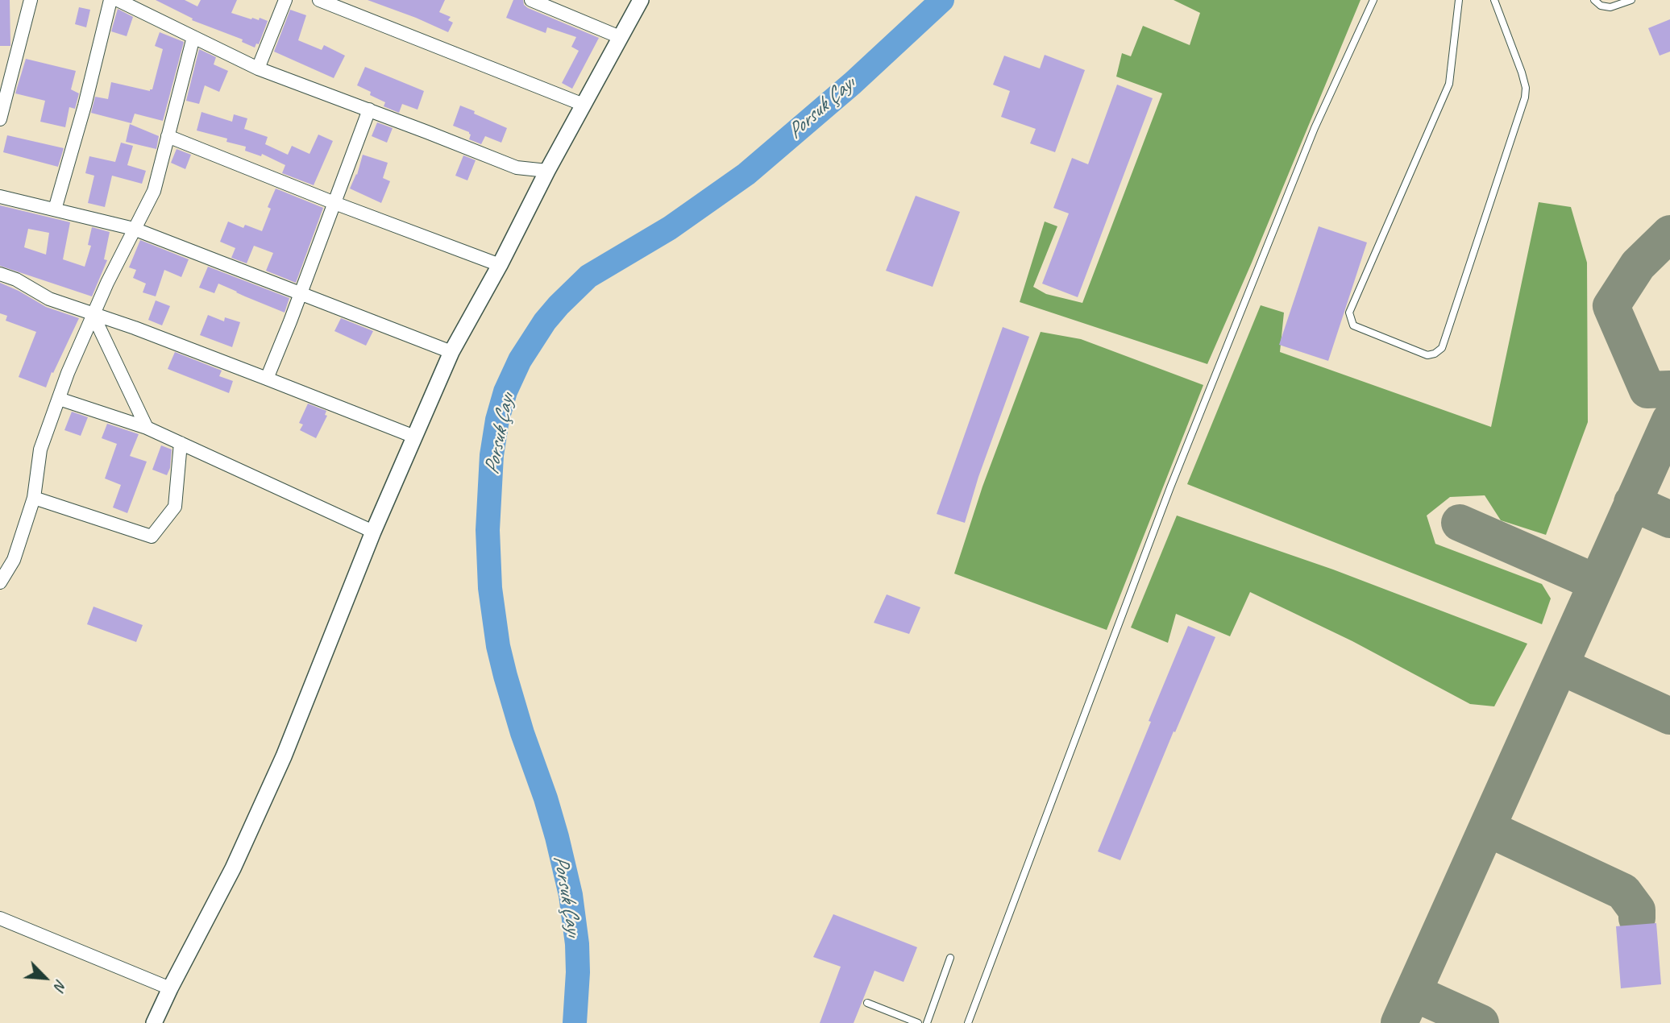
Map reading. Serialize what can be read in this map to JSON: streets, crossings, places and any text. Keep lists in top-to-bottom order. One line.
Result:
{"water":["Porsuk Çayı"],"north":"bottom right"}
